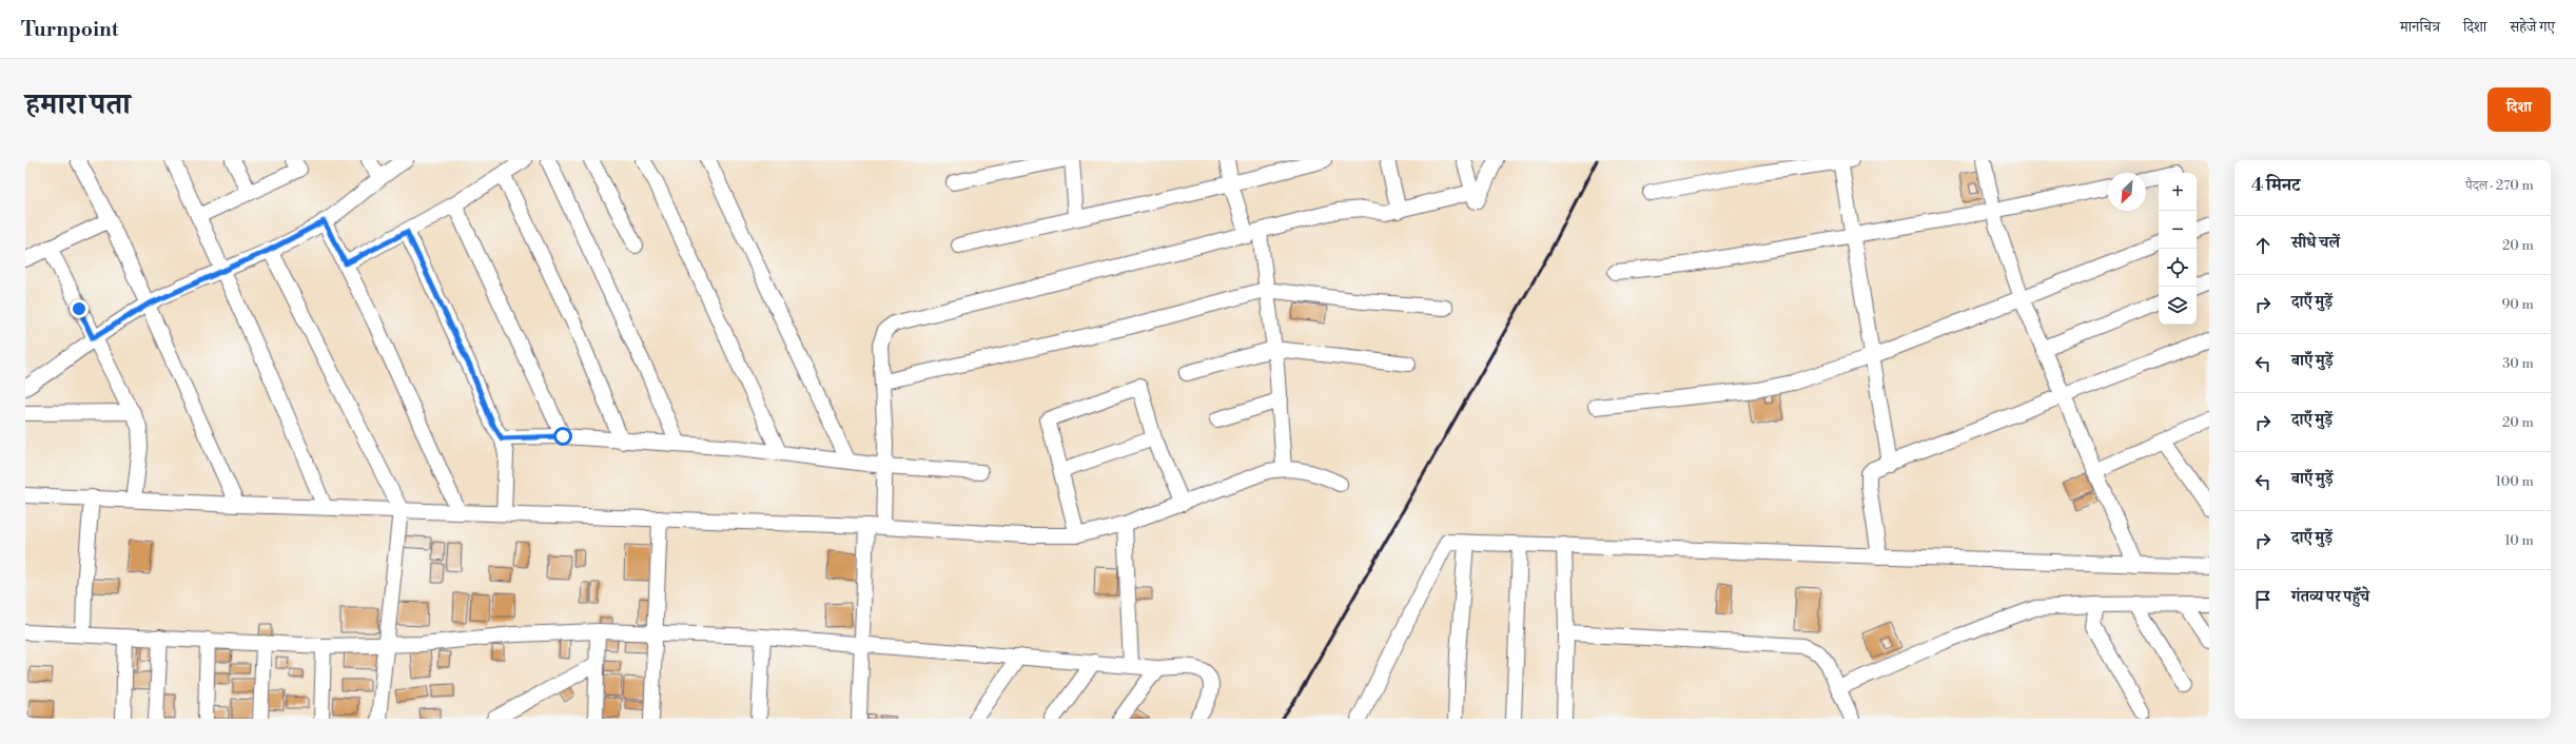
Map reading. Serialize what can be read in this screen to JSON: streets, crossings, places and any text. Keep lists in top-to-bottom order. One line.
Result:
{"north":"bottom left","page":{"header":"Turnpoint","nav":["मानचित्र","दिशा","सहेजे गए"],"title":"हमारा पता","buttons":"दिशा","heading":["4 मिनट","पैदल · 270 m"],"map_buttons":["+","−"],"list":[["सीधे चलें","20 m"],["दाएँ मुड़ें","90 m"],["बाएँ मुड़ें","30 m"],["दाएँ मुड़ें","20 m"],["बाएँ मुड़ें","100 m"],["दाएँ मुड़ें","10 m"],"गंतव्य पर पहुँचे"]}}
